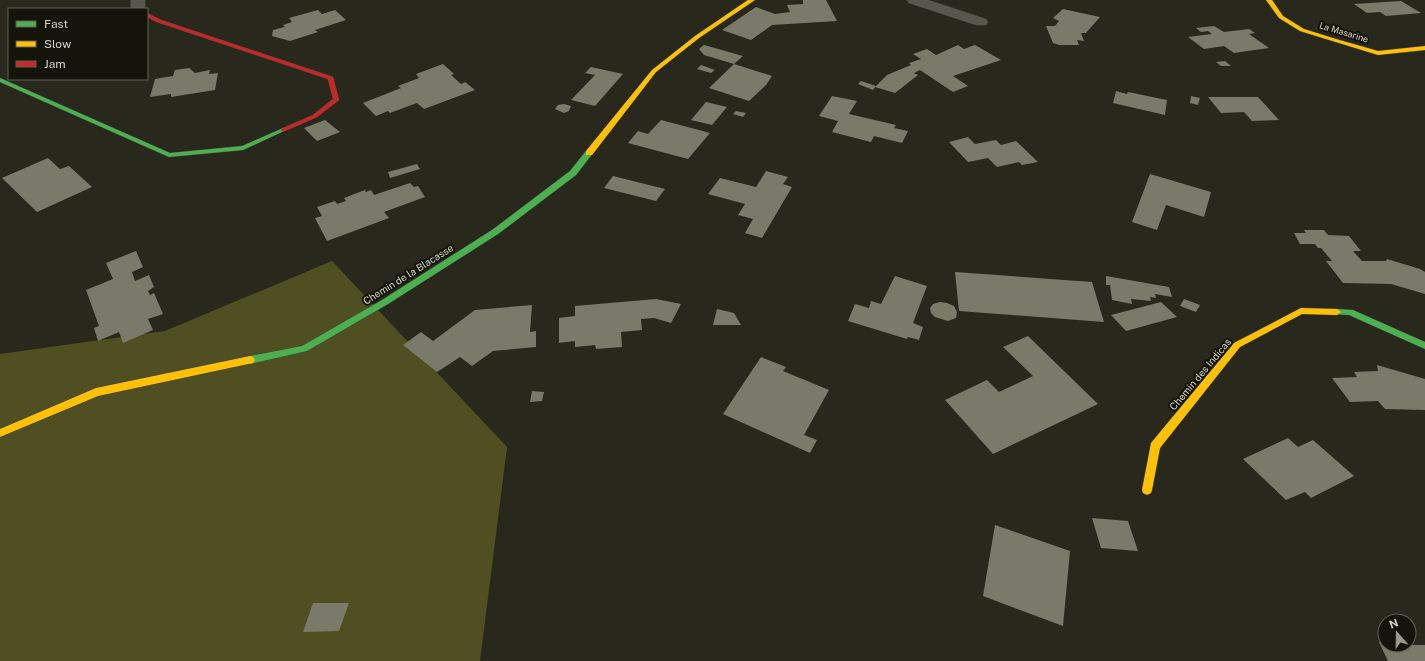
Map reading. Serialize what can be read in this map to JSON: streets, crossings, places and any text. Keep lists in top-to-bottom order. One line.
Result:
{"streets":{"street":["La Masarine","Chemin de la Blacasse","Chemin des Indicas"]},"legend":["Fast","Slow","Jam"],"north":"top"}
